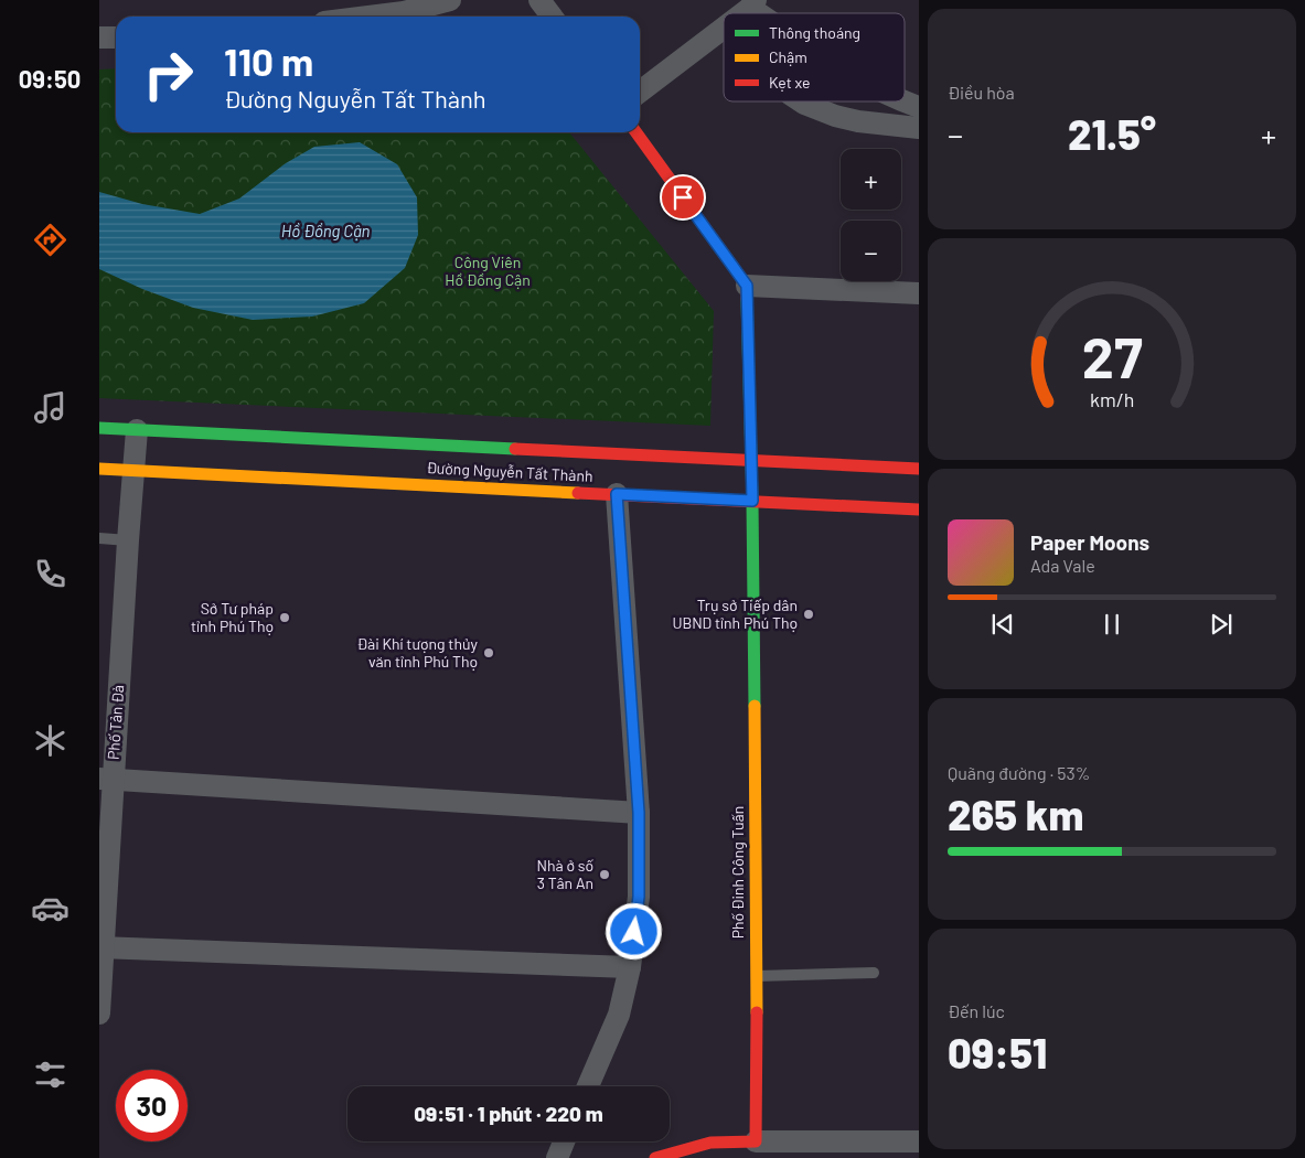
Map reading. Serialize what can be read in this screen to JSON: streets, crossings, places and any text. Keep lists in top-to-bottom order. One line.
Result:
{"streets":{"main road":["Đường Nguyễn Tất Thành","Phố Đinh Công Tuấn"],"street":["Phố Tản Đà"]},"crossings":[["Đường Nguyễn Tất Thành","Phố Tản Đà"],["Đường Nguyễn Tất Thành","Phố Đinh Công Tuấn"]],"water":["Hồ Đồng Cận"],"parks":["Công Viên Hồ Đồng Cận"],"places":["Trụ sở Tiếp dân UBND tỉnh Phú Thọ","Sở Tư pháp tỉnh Phú Thọ","Đài Khí tượng thủy văn tỉnh Phú Thọ","Nhà ở số 3 Tân An"],"legend":["Thông thoáng","Chậm","Kẹt xe"],"page":{"tabs":"09:50","tile":["Điều hòa",["Quãng đường · 53%","265 km"],["Đến lúc","09:51"]],"turn":["110 m","Đường Nguyễn Tất Thành"],"heat":["−","21.5°","+"],"map_buttons":["+","−"],"song":["Paper Moons","Ada Vale"],"limit":"30","trip":"09:51 · 1 phút · 220 m","gauge":["27","km/h"]}}
